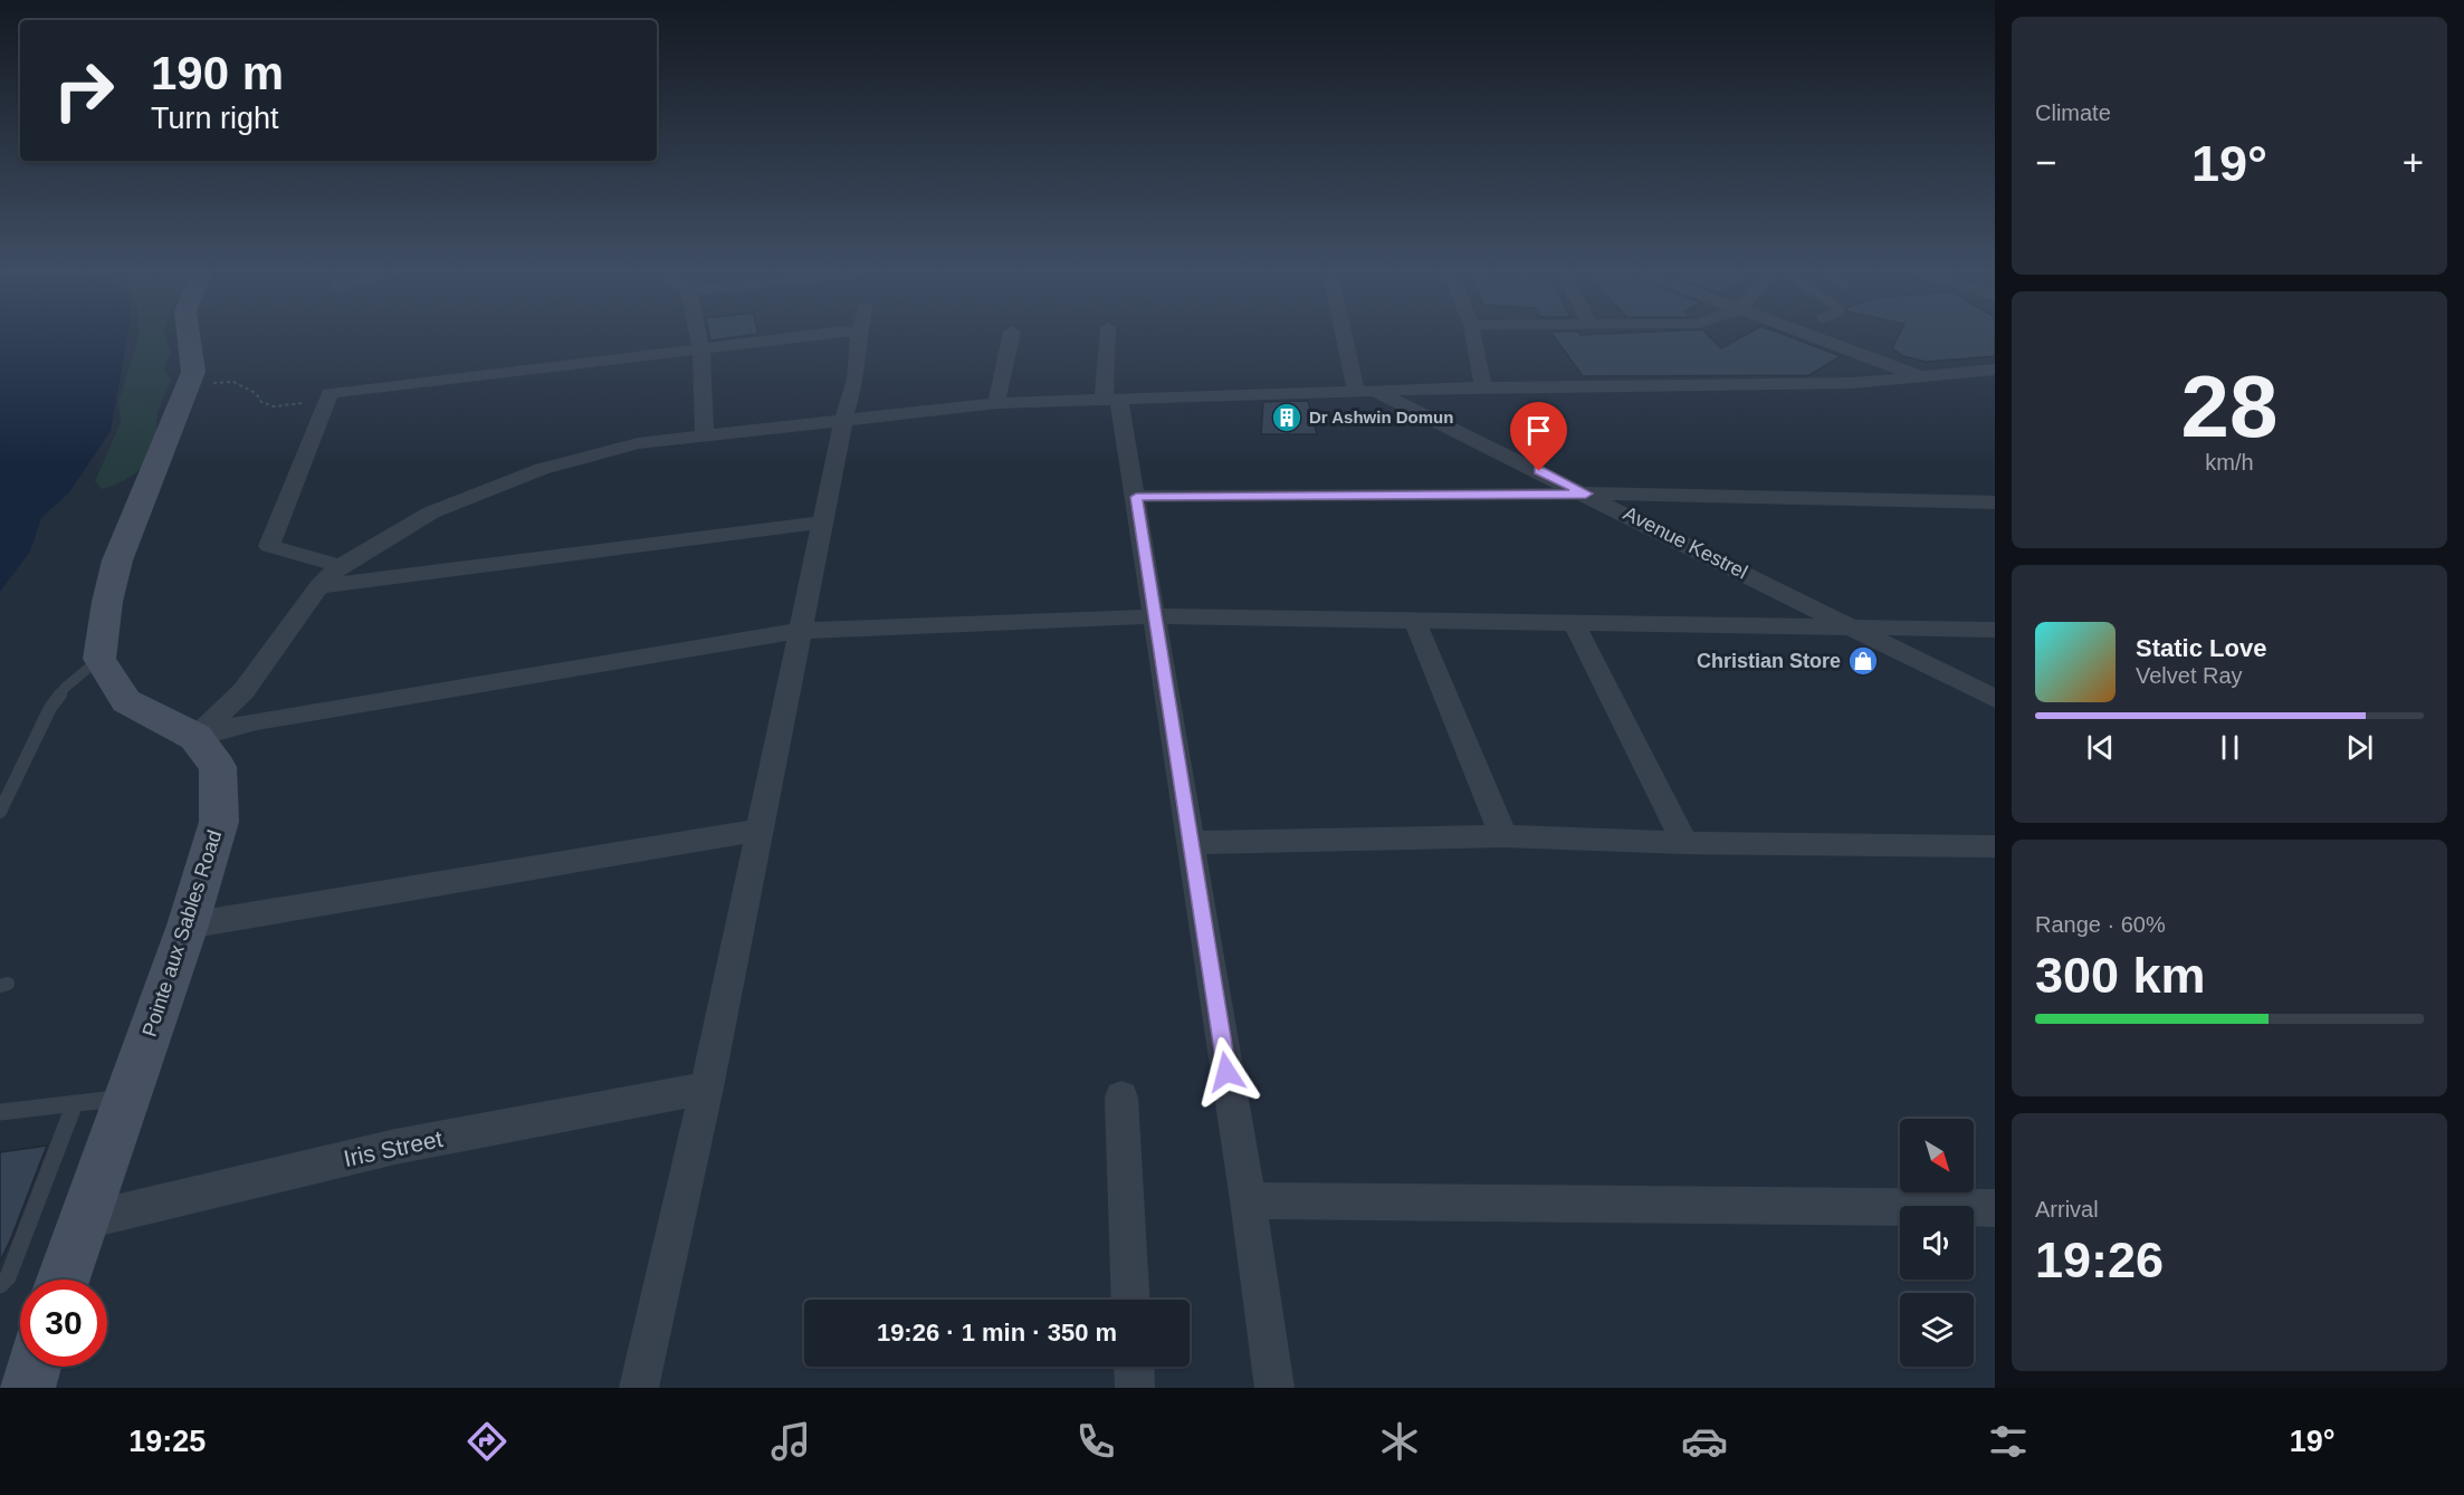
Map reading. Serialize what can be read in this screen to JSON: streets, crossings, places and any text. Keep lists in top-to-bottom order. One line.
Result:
{"streets":{"main road":["Pointe aux Sables Road"],"street":["Avenue Kestrel","Iris Street"]},"crossings":[["Pointe aux Sables Road","Iris Street"]],"places":{"building":["Dr Ashwin Domun"],"shop":["Christian Store"]},"north":"bottom right","page":{"tile":["Climate",["28","km/h"],["Range · 60%","300 km"],["Arrival","19:26"]],"turn":["190 m","Turn right"],"heat":["−","19°","+"],"song":["Static Love","Velvet Ray"],"limit":"30","trip":"19:26 · 1 min · 350 m","tabs":["19:25","19°"]}}
